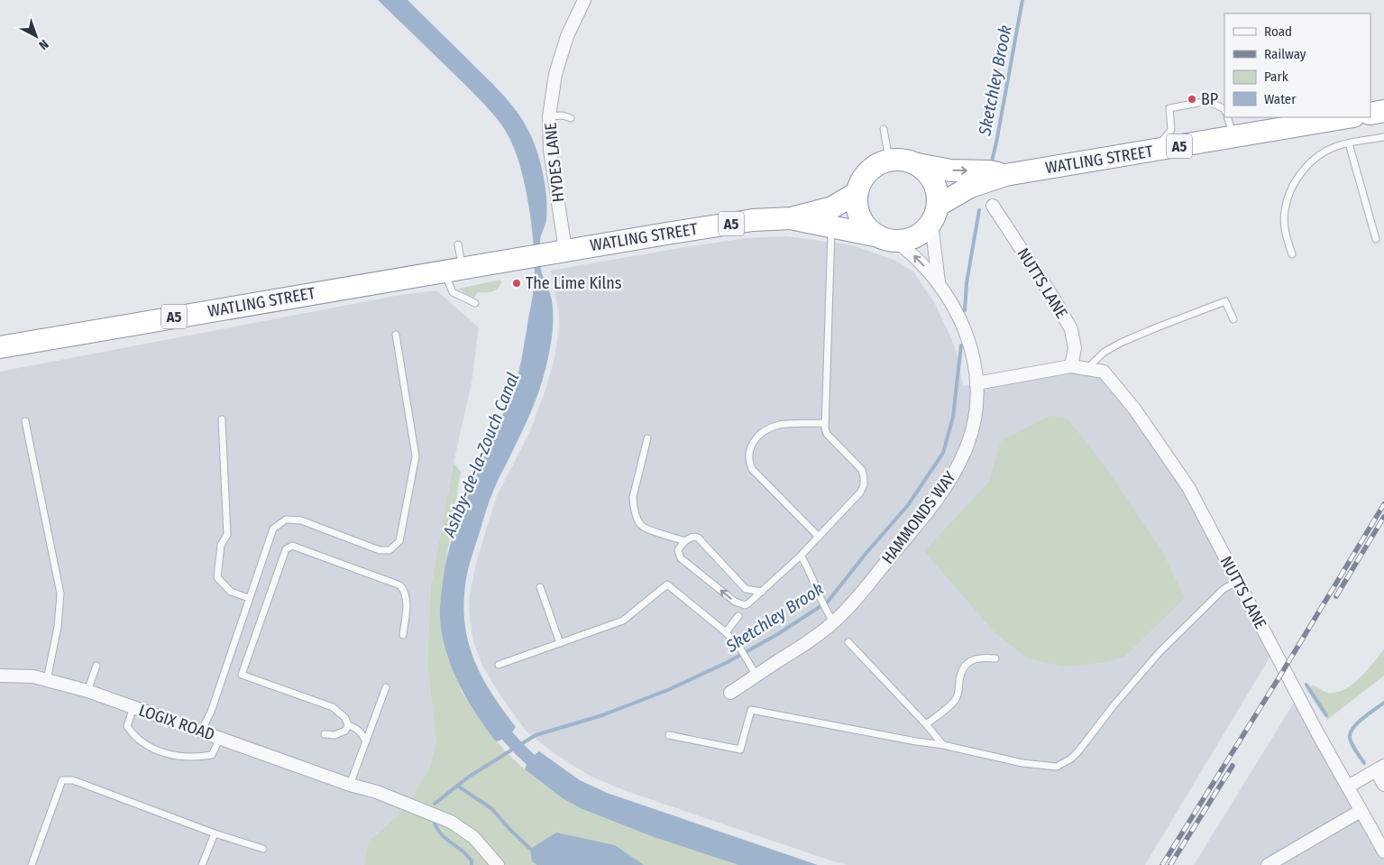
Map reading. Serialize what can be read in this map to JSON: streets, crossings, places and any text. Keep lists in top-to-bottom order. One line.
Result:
{"streets":{"highway":["A5","WATLING STREET"],"street":["HYDES LANE","NUTTS LANE","HAMMONDS WAY","LOGIX ROAD"]},"crossings":[["A5","WATLING STREET"],["A5","HAMMONDS WAY"],["WATLING STREET","HYDES LANE"],["WATLING STREET","HAMMONDS WAY"],["NUTTS LANE","HAMMONDS WAY"]],"water":["Sketchley Brook","Ashby-de-la-Zouch Canal"],"places":["BP","The Lime Kilns"],"legend":["Road","Railway","Park","Water"],"north":"bottom right"}
